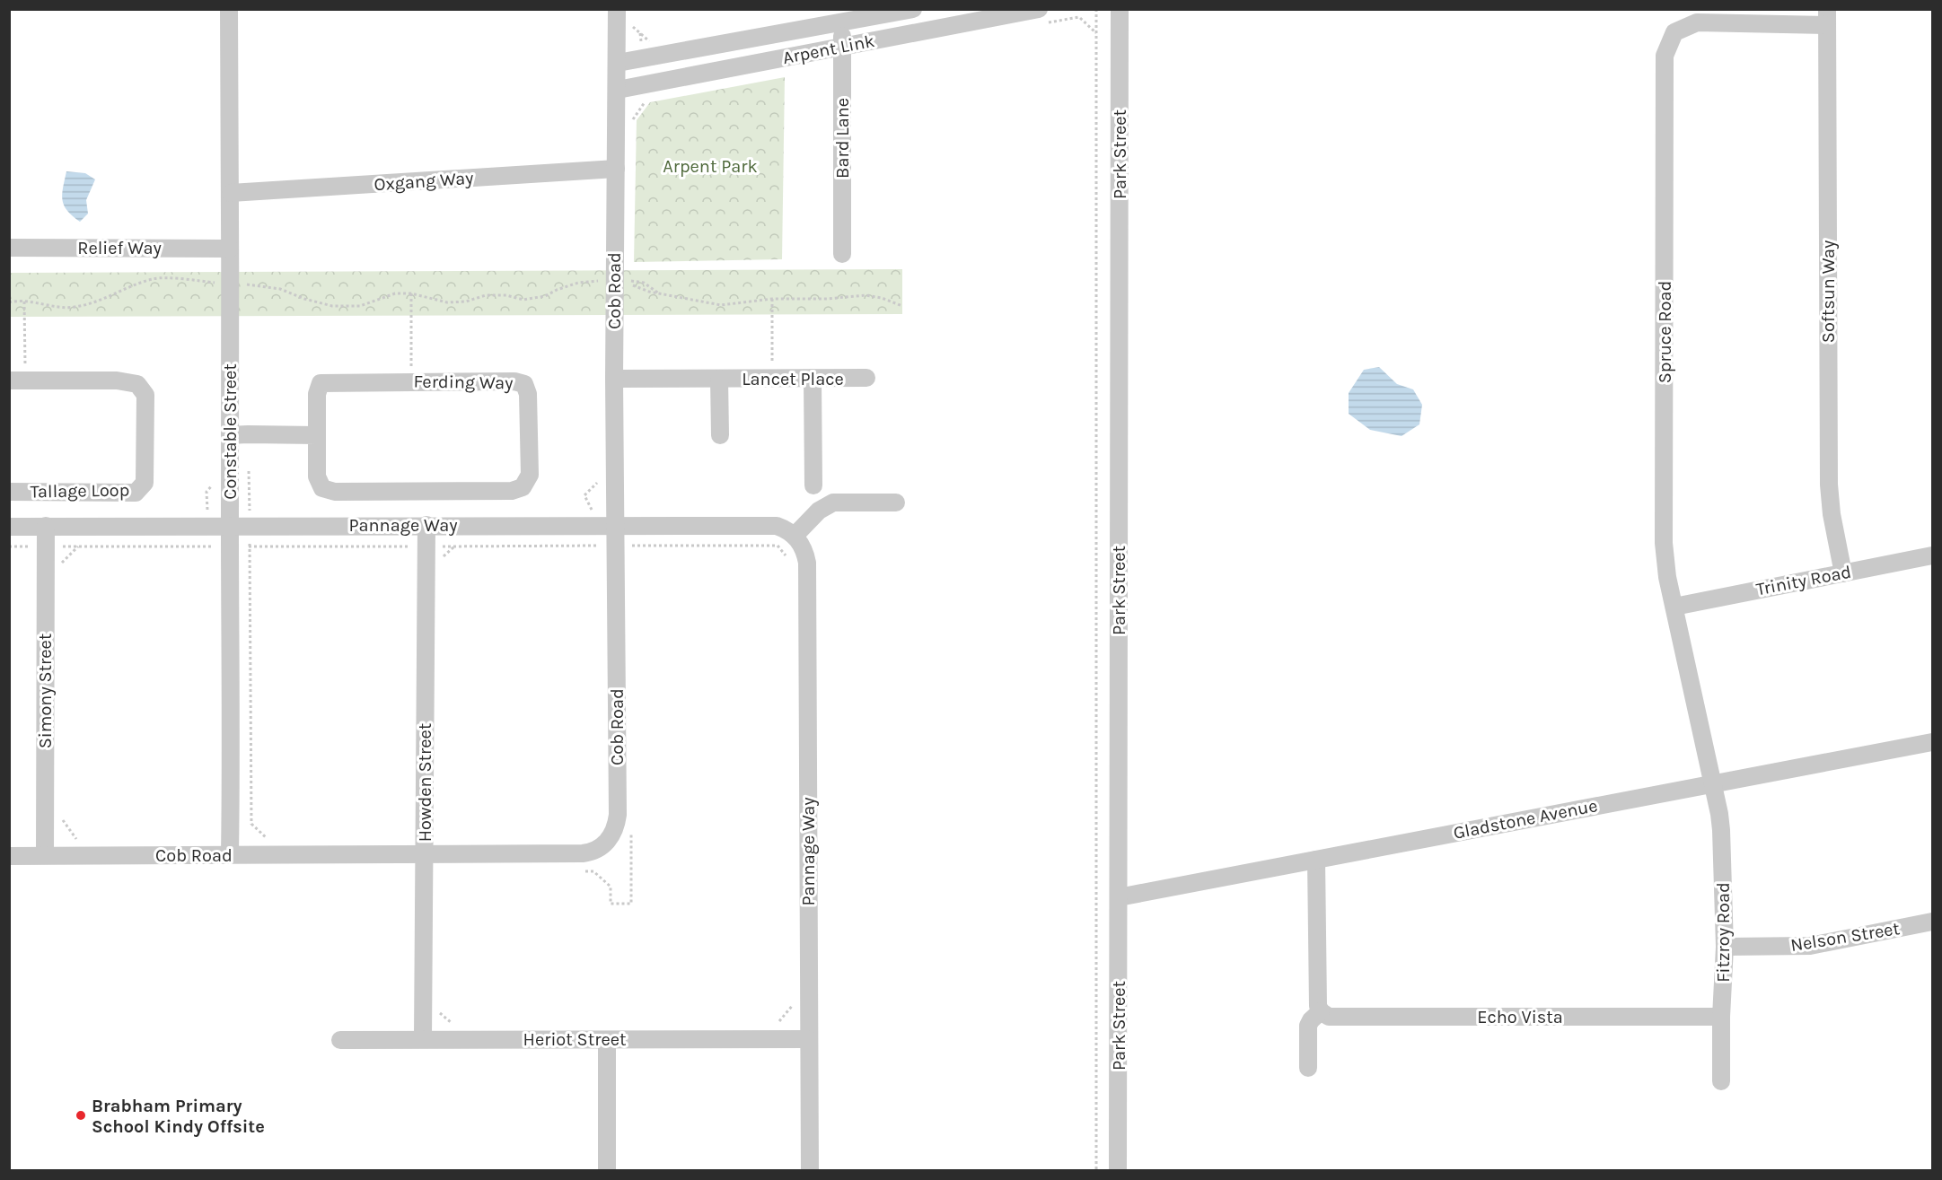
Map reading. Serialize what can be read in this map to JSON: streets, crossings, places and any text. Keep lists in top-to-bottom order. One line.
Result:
{"streets":{"street":["Arpent Link","Bard Lane","Park Street","Oxgang Way","Relief Way","Cob Road","Softsun Way","Spruce Road","Lancet Place","Ferding Way","Constable Street","Tallage Loop","Pannage Way","Trinity Road","Simony Street","Howden Street","Gladstone Avenue","Fitzroy Road","Nelson Street","Echo Vista","Heriot Street"]},"crossings":[["Arpent Link","Bard Lane"],["Arpent Link","Cob Road"],["Park Street","Gladstone Avenue"],["Oxgang Way","Cob Road"],["Oxgang Way","Constable Street"],["Relief Way","Constable Street"],["Cob Road","Lancet Place"],["Cob Road","Constable Street"],["Cob Road","Pannage Way"],["Cob Road","Simony Street"],["Cob Road","Howden Street"],["Softsun Way","Spruce Road"],["Softsun Way","Trinity Road"],["Spruce Road","Trinity Road"],["Spruce Road","Gladstone Avenue"],["Spruce Road","Fitzroy Road"],["Constable Street","Pannage Way"],["Pannage Way","Simony Street"],["Pannage Way","Howden Street"],["Pannage Way","Heriot Street"],["Howden Street","Heriot Street"],["Gladstone Avenue","Fitzroy Road"],["Fitzroy Road","Nelson Street"],["Fitzroy Road","Echo Vista"]],"parks":["Arpent Park"],"places":["Brabham Primary School Kindy Offsite"]}
